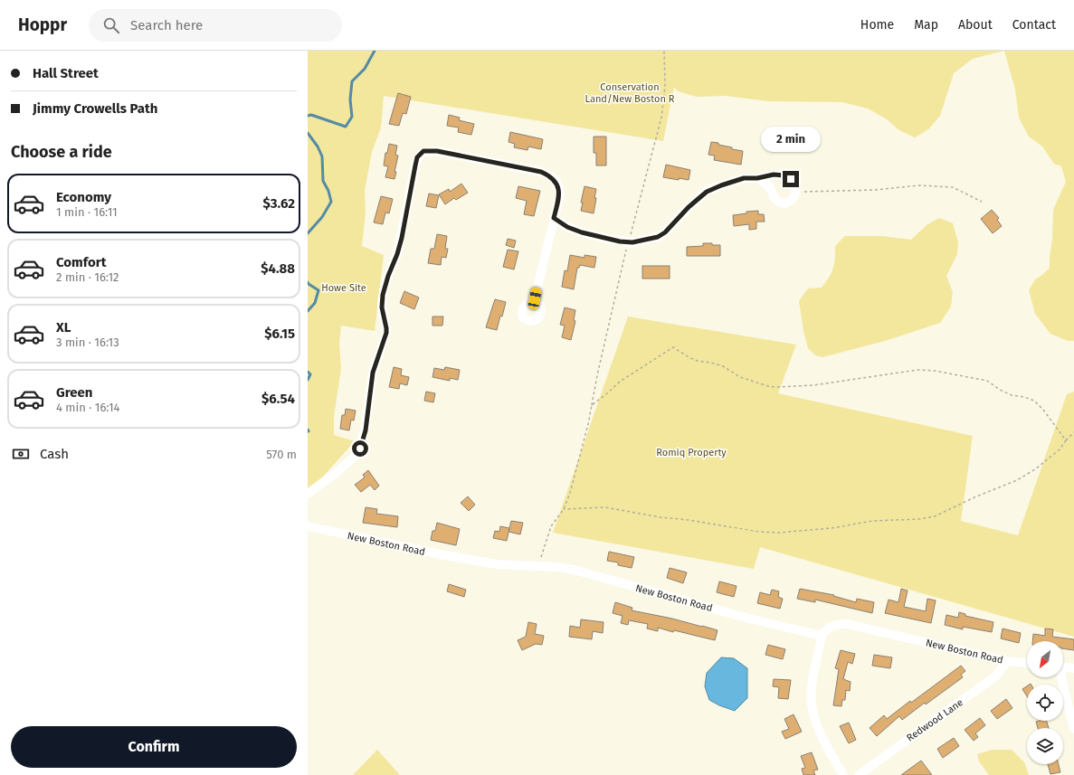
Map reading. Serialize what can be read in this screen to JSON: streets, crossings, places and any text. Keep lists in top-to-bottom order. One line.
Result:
{"streets":{"street":["New Boston Road","Redwood Lane"]},"crossings":[["New Boston Road","Redwood Lane"]],"parks":["Conservation Land/New Boston R","Howe Site","Romiq Property"],"north":"bottom left","page":{"header":"Hoppr","search":"Search here","nav":["Home","Map","About","Contact"],"banner":["Hall Street","Jimmy Crowells Path"],"bubble":"2 min","heading":"Choose a ride","list":[{"name":"Economy","note":"1 min · 16:11","value":"$3.62"},{"name":"Comfort","note":"2 min · 16:12","value":"$4.88"},{"name":"XL","note":"3 min · 16:13","value":"$6.15"},{"name":"Green","note":"4 min · 16:14","value":"$6.54"}],"pay":["Cash","570 m"],"buttons":"Confirm"}}
